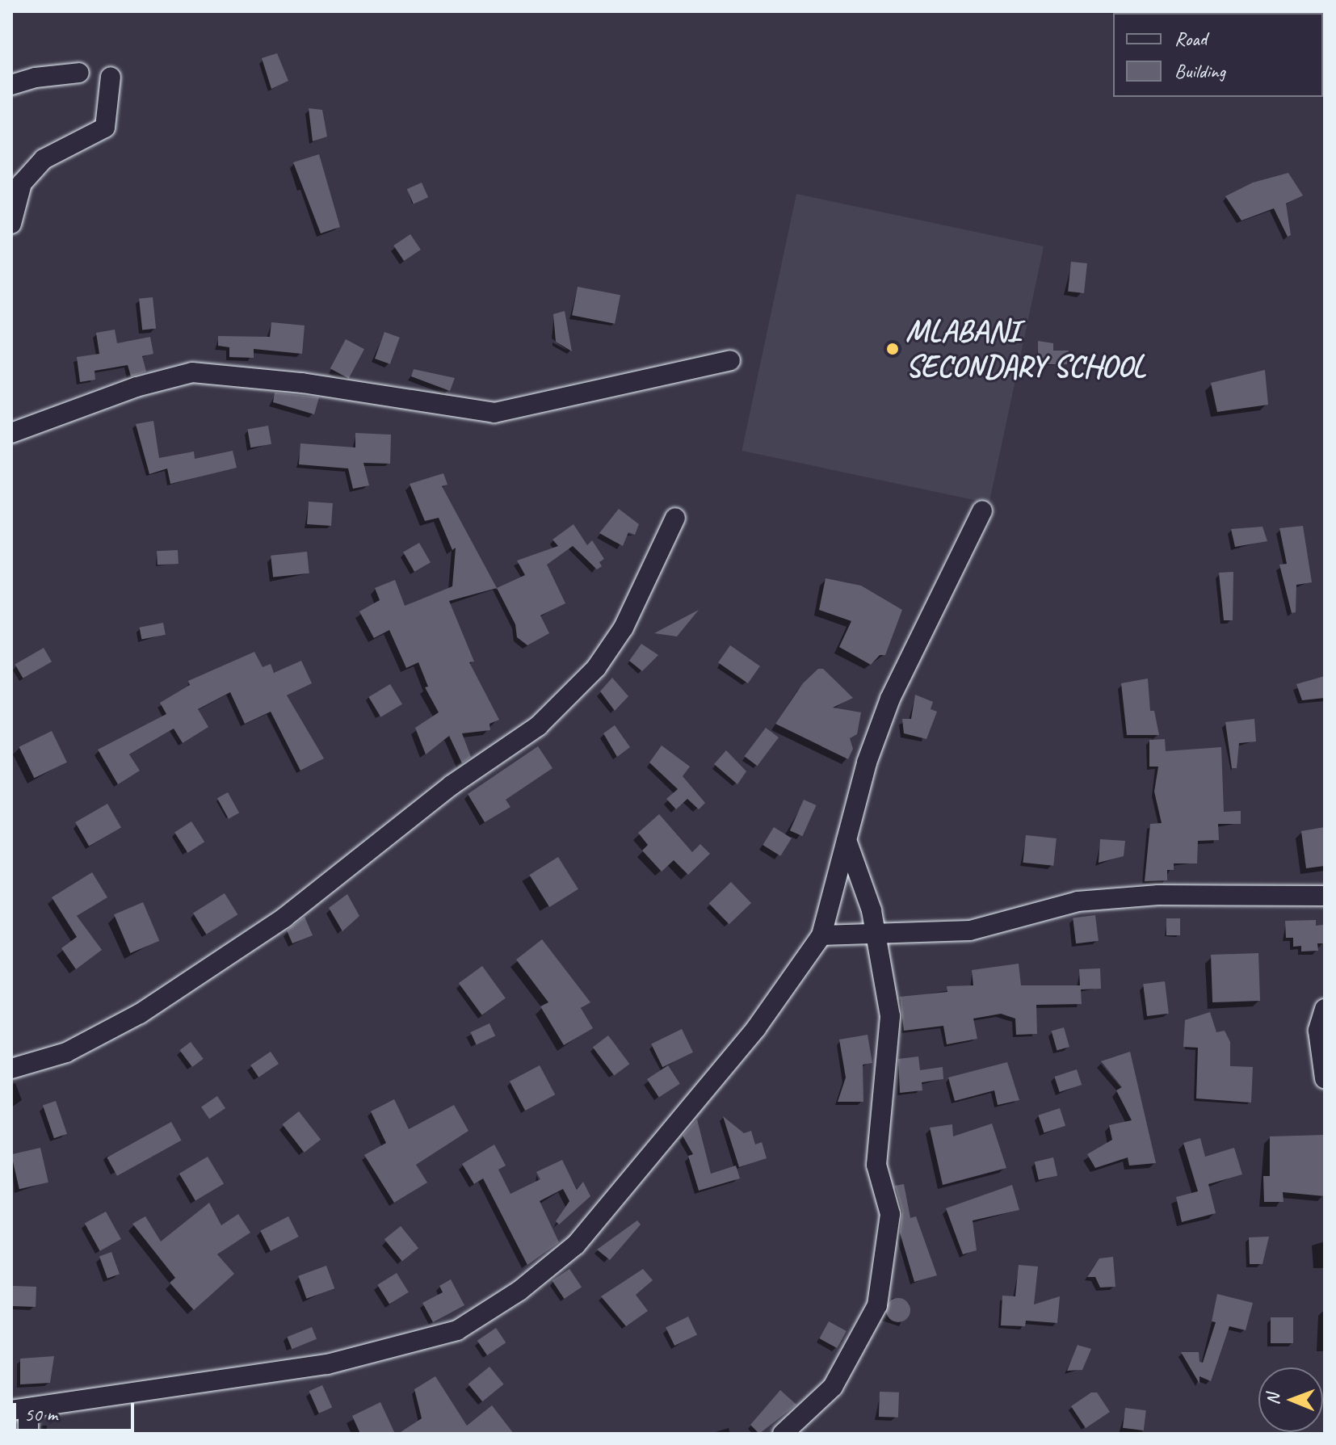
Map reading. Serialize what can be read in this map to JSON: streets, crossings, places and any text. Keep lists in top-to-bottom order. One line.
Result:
{"places":["MLABANI SECONDARY SCHOOL"],"legend":["Road","Building"],"scale_bar":"50 m","north":"left"}
